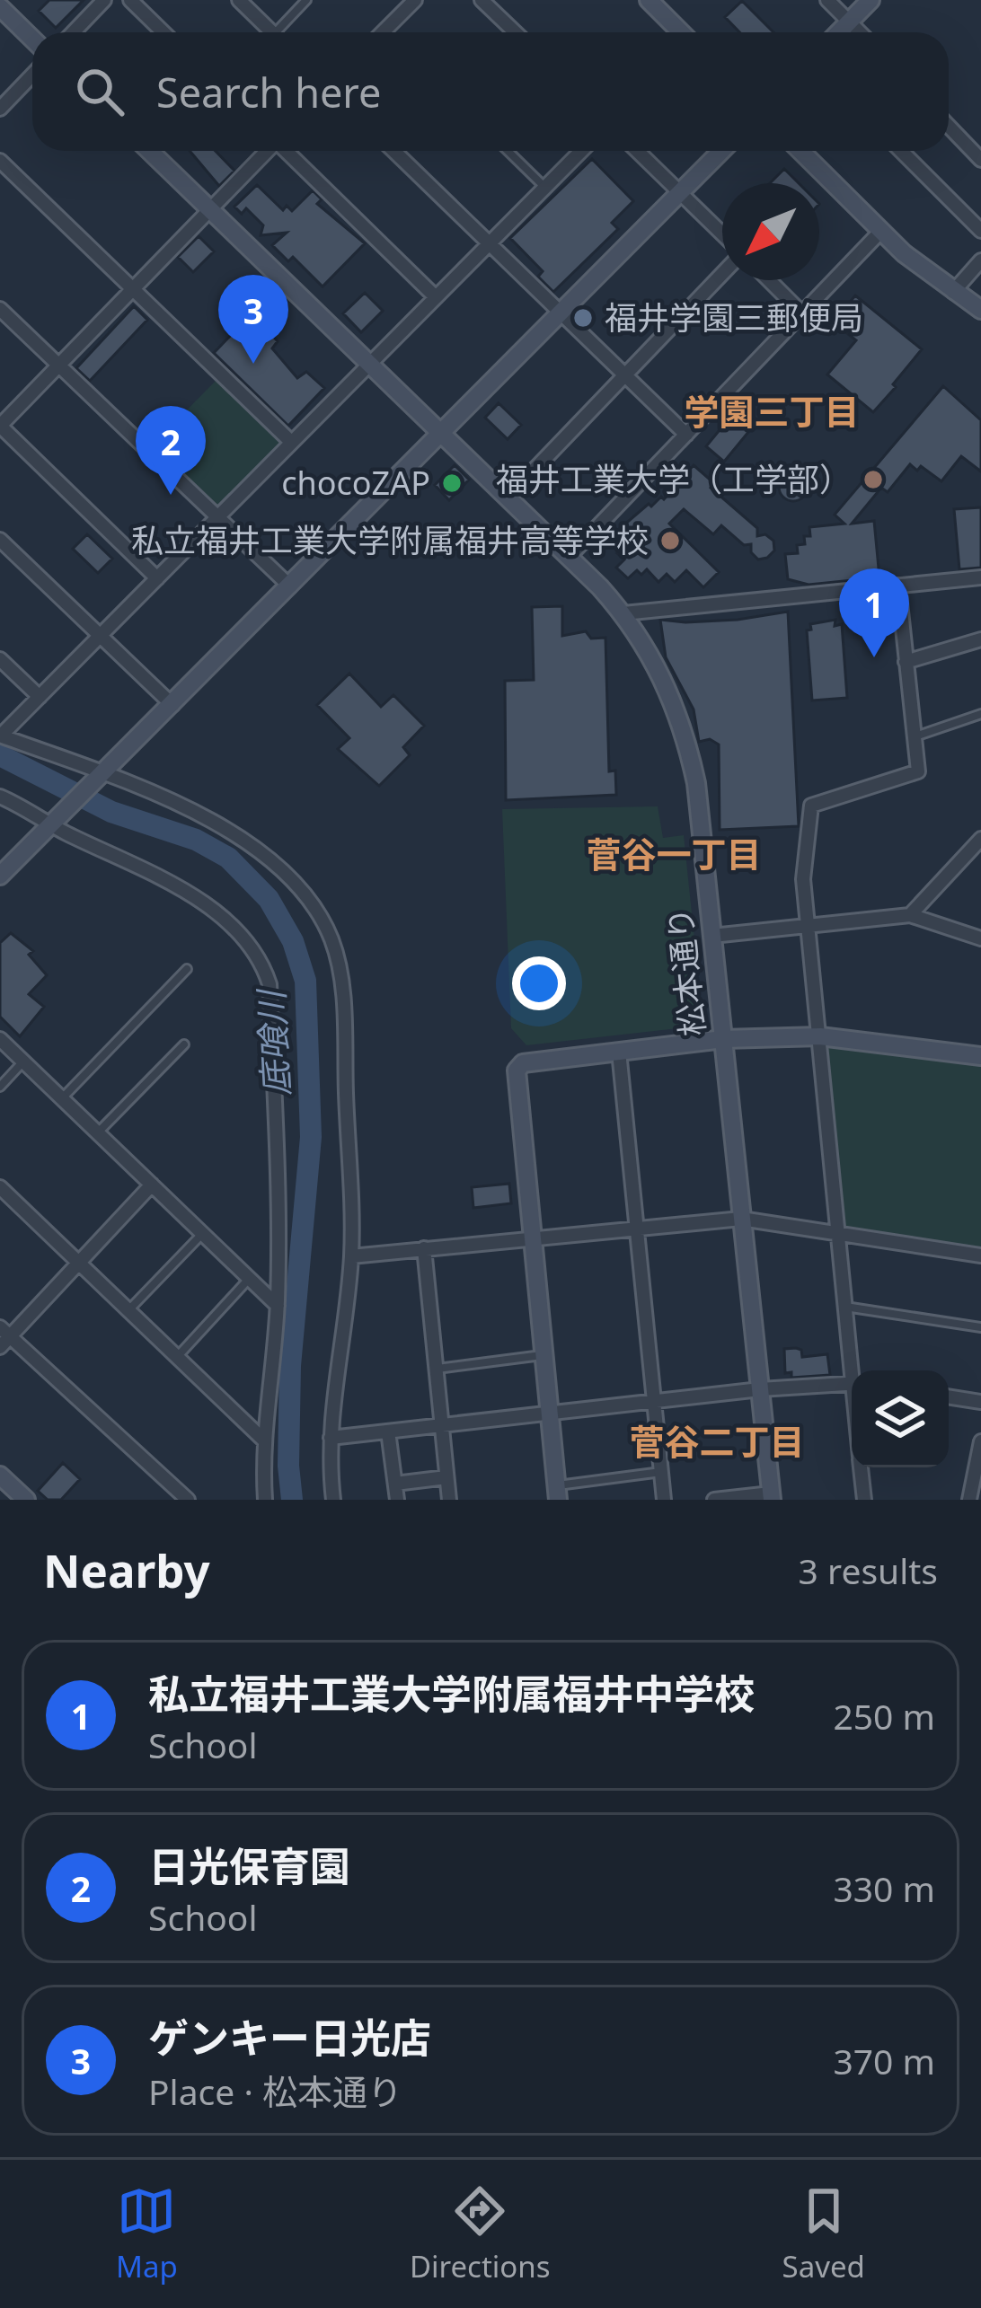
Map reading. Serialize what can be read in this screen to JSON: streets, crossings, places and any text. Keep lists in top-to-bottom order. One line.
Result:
{"streets":{"street":["松本通り"]},"districts":["学園三丁目","菅谷一丁目","菅谷二丁目"],"water":["底喰川"],"places":["福井学園三郵便局","福井工業大学（工学部）","chocoZAP","私立福井工業大学附属福井高等学校"],"north":"bottom left","page":{"search":"Search here","pins":["3","2","1"],"heading":["Nearby","3 results"],"list":[{"mark":"1","name":"私立福井工業大学附属福井中学校","note":"School","value":"250 m"},{"mark":"2","name":"日光保育園","note":"School","value":"330 m"},{"mark":"3","name":"ゲンキー日光店","note":"Place · 松本通り","value":"370 m"}],"nav":["Map","Directions","Saved"]}}
